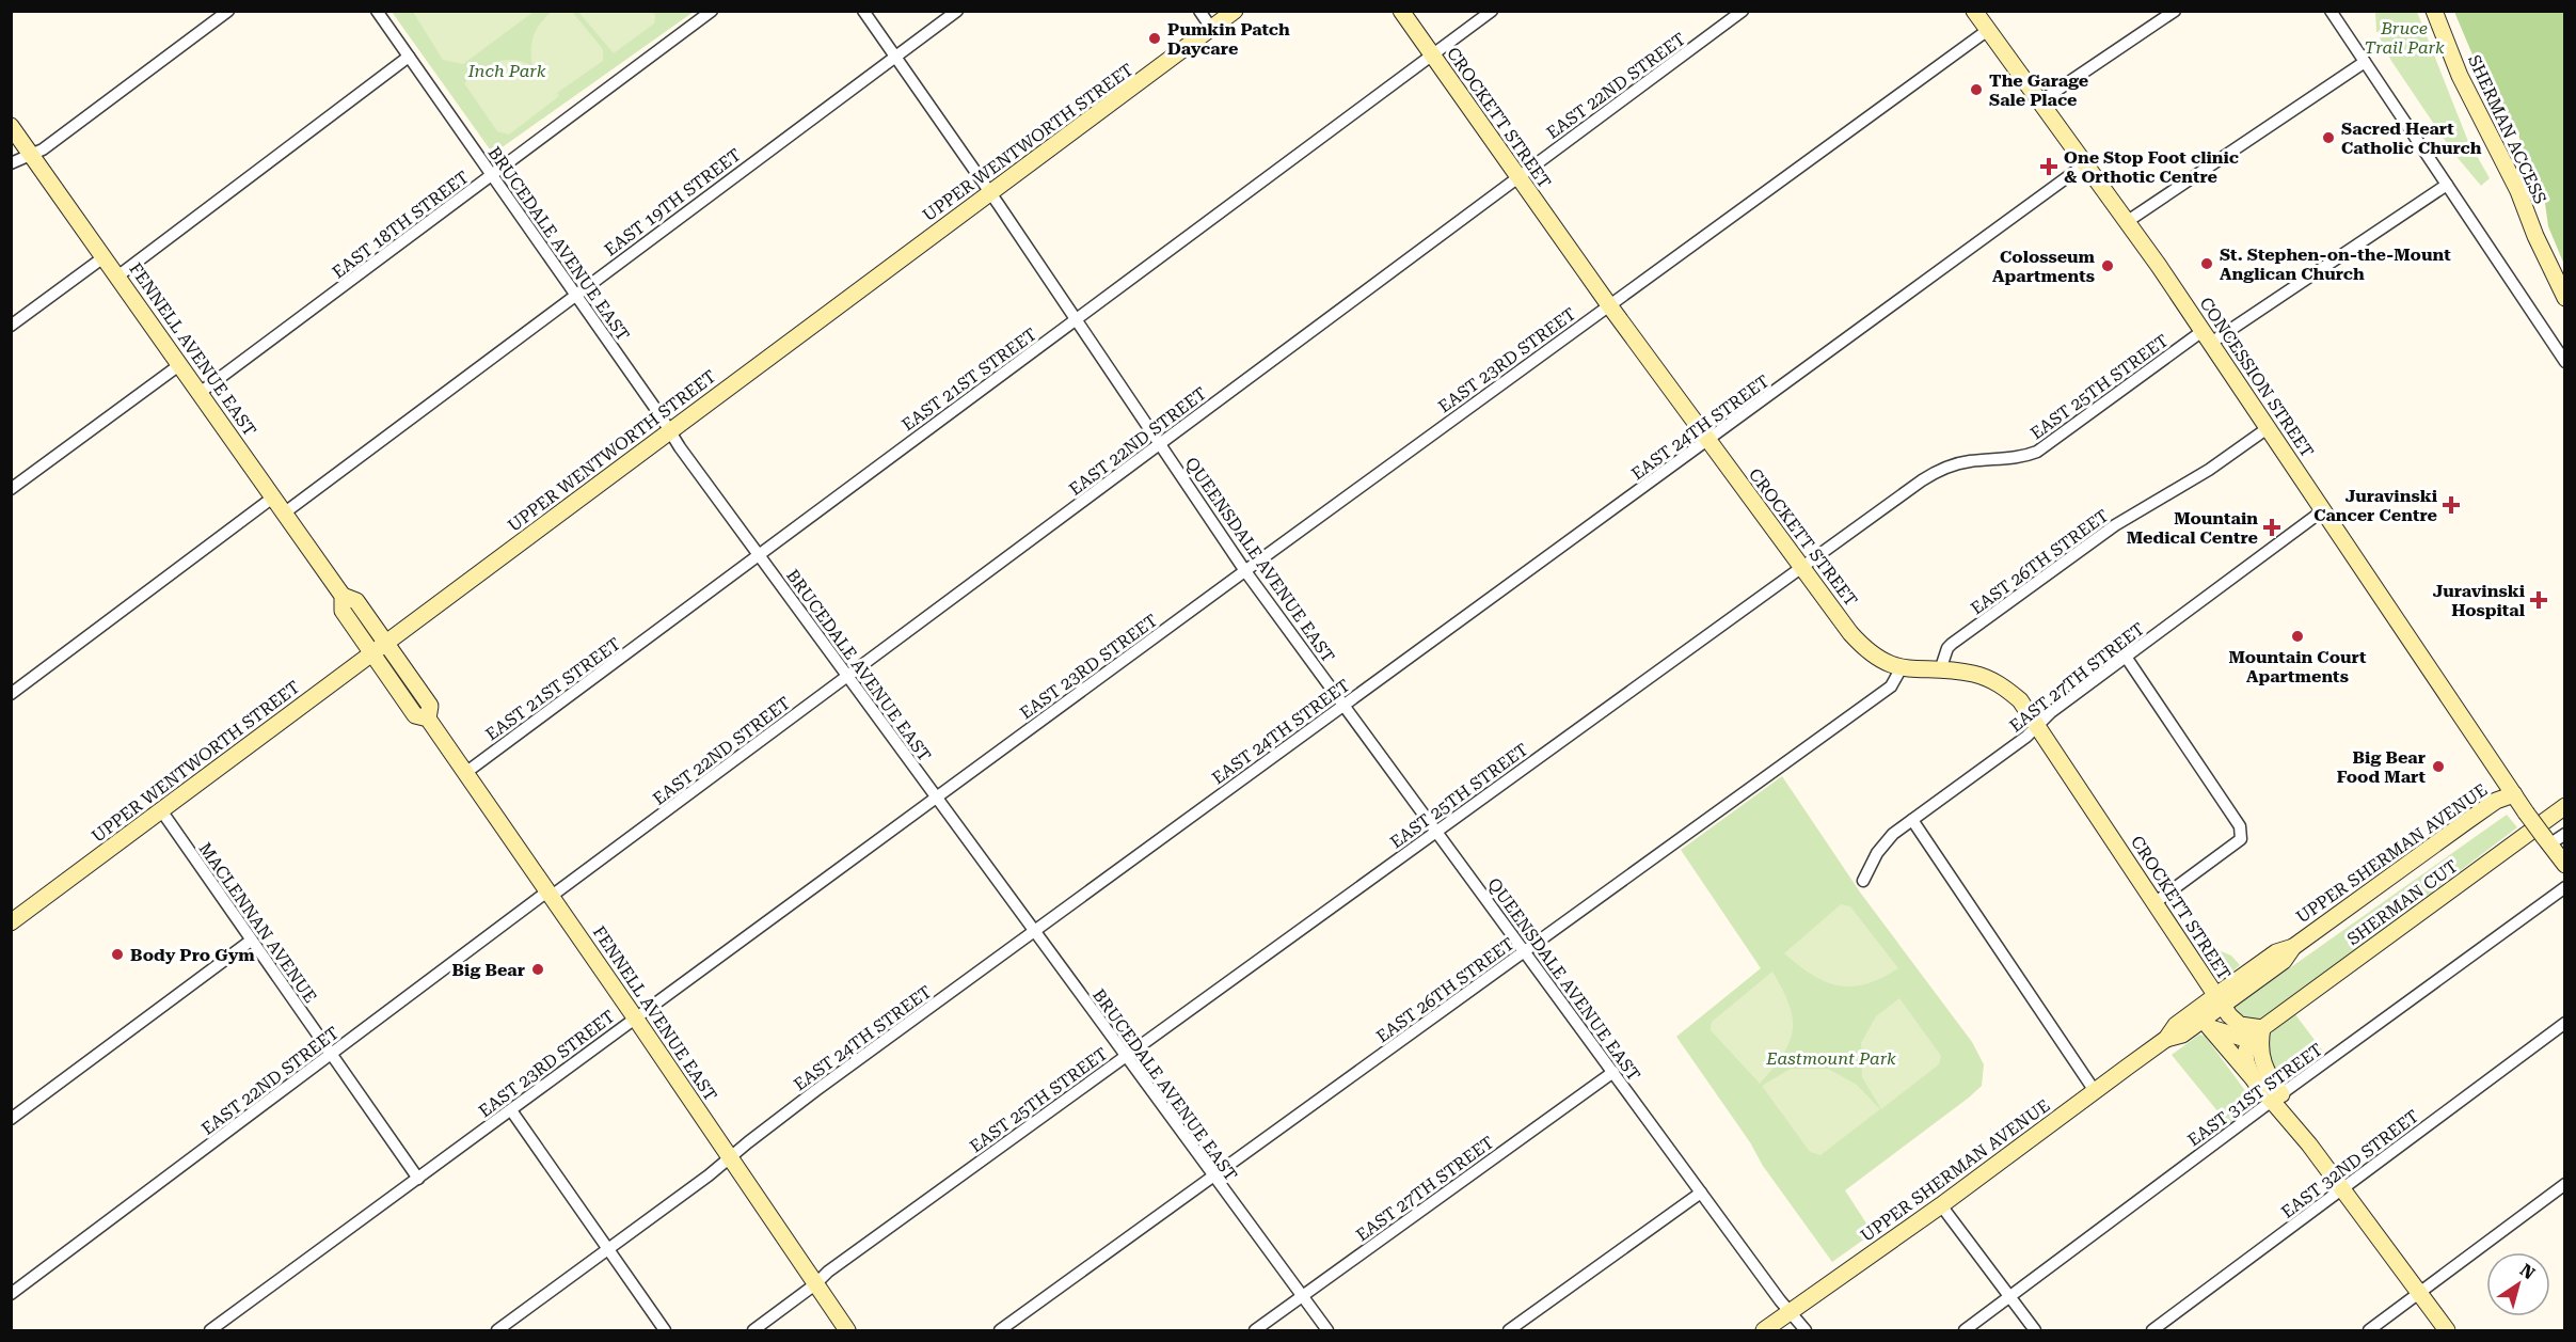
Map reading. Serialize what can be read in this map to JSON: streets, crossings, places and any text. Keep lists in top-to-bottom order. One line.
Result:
{"streets":{"main road":["CROCKETT STREET","SHERMAN ACCESS","UPPER WENTWORTH STREET","FENNELL AVENUE EAST","CONCESSION STREET","UPPER SHERMAN AVENUE","SHERMAN CUT"],"street":["EAST 22ND STREET","EAST 19TH STREET","EAST 18TH STREET","BRUCEDALE AVENUE EAST","EAST 23RD STREET","EAST 21ST STREET","EAST 25TH STREET","EAST 24TH STREET","QUEENSDALE AVENUE EAST","EAST 26TH STREET","EAST 27TH STREET","MACLENNAN AVENUE","EAST 31ST STREET","EAST 32ND STREET"]},"crossings":[["EAST 22ND STREET","CROCKETT STREET"],["EAST 22ND STREET","BRUCEDALE AVENUE EAST"],["EAST 22ND STREET","FENNELL AVENUE EAST"],["EAST 22ND STREET","QUEENSDALE AVENUE EAST"],["EAST 22ND STREET","MACLENNAN AVENUE"],["CROCKETT STREET","EAST 23RD STREET"],["CROCKETT STREET","EAST 21ST STREET"],["CROCKETT STREET","EAST 25TH STREET"],["CROCKETT STREET","EAST 24TH STREET"],["CROCKETT STREET","EAST 26TH STREET"],["CROCKETT STREET","EAST 27TH STREET"],["CROCKETT STREET","UPPER SHERMAN AVENUE"],["CROCKETT STREET","SHERMAN CUT"],["UPPER WENTWORTH STREET","BRUCEDALE AVENUE EAST"],["UPPER WENTWORTH STREET","FENNELL AVENUE EAST"],["UPPER WENTWORTH STREET","QUEENSDALE AVENUE EAST"],["UPPER WENTWORTH STREET","MACLENNAN AVENUE"],["EAST 19TH STREET","BRUCEDALE AVENUE EAST"],["EAST 19TH STREET","FENNELL AVENUE EAST"],["EAST 19TH STREET","QUEENSDALE AVENUE EAST"],["EAST 18TH STREET","BRUCEDALE AVENUE EAST"],["EAST 18TH STREET","FENNELL AVENUE EAST"],["BRUCEDALE AVENUE EAST","EAST 23RD STREET"],["BRUCEDALE AVENUE EAST","EAST 21ST STREET"],["BRUCEDALE AVENUE EAST","EAST 25TH STREET"],["BRUCEDALE AVENUE EAST","EAST 24TH STREET"],["BRUCEDALE AVENUE EAST","EAST 26TH STREET"],["BRUCEDALE AVENUE EAST","EAST 27TH STREET"],["FENNELL AVENUE EAST","EAST 23RD STREET"],["FENNELL AVENUE EAST","EAST 21ST STREET"],["FENNELL AVENUE EAST","EAST 25TH STREET"],["FENNELL AVENUE EAST","EAST 24TH STREET"],["EAST 23RD STREET","CONCESSION STREET"],["EAST 23RD STREET","QUEENSDALE AVENUE EAST"],["EAST 23RD STREET","MACLENNAN AVENUE"],["CONCESSION STREET","EAST 25TH STREET"],["CONCESSION STREET","EAST 24TH STREET"],["CONCESSION STREET","EAST 26TH STREET"],["CONCESSION STREET","EAST 27TH STREET"],["CONCESSION STREET","UPPER SHERMAN AVENUE"],["EAST 21ST STREET","QUEENSDALE AVENUE EAST"],["EAST 25TH STREET","QUEENSDALE AVENUE EAST"],["EAST 24TH STREET","QUEENSDALE AVENUE EAST"],["QUEENSDALE AVENUE EAST","EAST 26TH STREET"],["QUEENSDALE AVENUE EAST","EAST 27TH STREET"],["QUEENSDALE AVENUE EAST","UPPER SHERMAN AVENUE"]],"parks":["Bruce Trail Park","Inch Park","Eastmount Park"],"places":{"other":["Pumkin Patch Daycare","The Garage Sale Place","Sacred Heart Catholic Church","St. Stephen-on-the-Mount Anglican Church","Colosseum Apartments","Mountain Court Apartments","Big Bear Food Mart","Body Pro Gym","Big Bear"],"health":["One Stop Foot clinic & Orthotic Centre","Juravinski Cancer Centre","Mountain Medical Centre","Juravinski Hospital"]},"north":"top right"}
